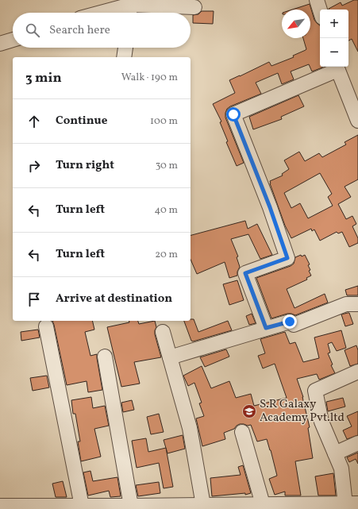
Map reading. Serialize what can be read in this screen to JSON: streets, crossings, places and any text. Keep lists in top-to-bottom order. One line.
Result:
{"places":{"school or university":["S.R Galaxy Academy Pvt.ltd"]},"north":"bottom left","page":{"map_buttons":["+","−"],"search":"Search here","heading":["3 min","Walk · 190 m"],"list":[["Continue","100 m"],["Turn right","30 m"],["Turn left","40 m"],["Turn left","20 m"],"Arrive at destination"]}}
